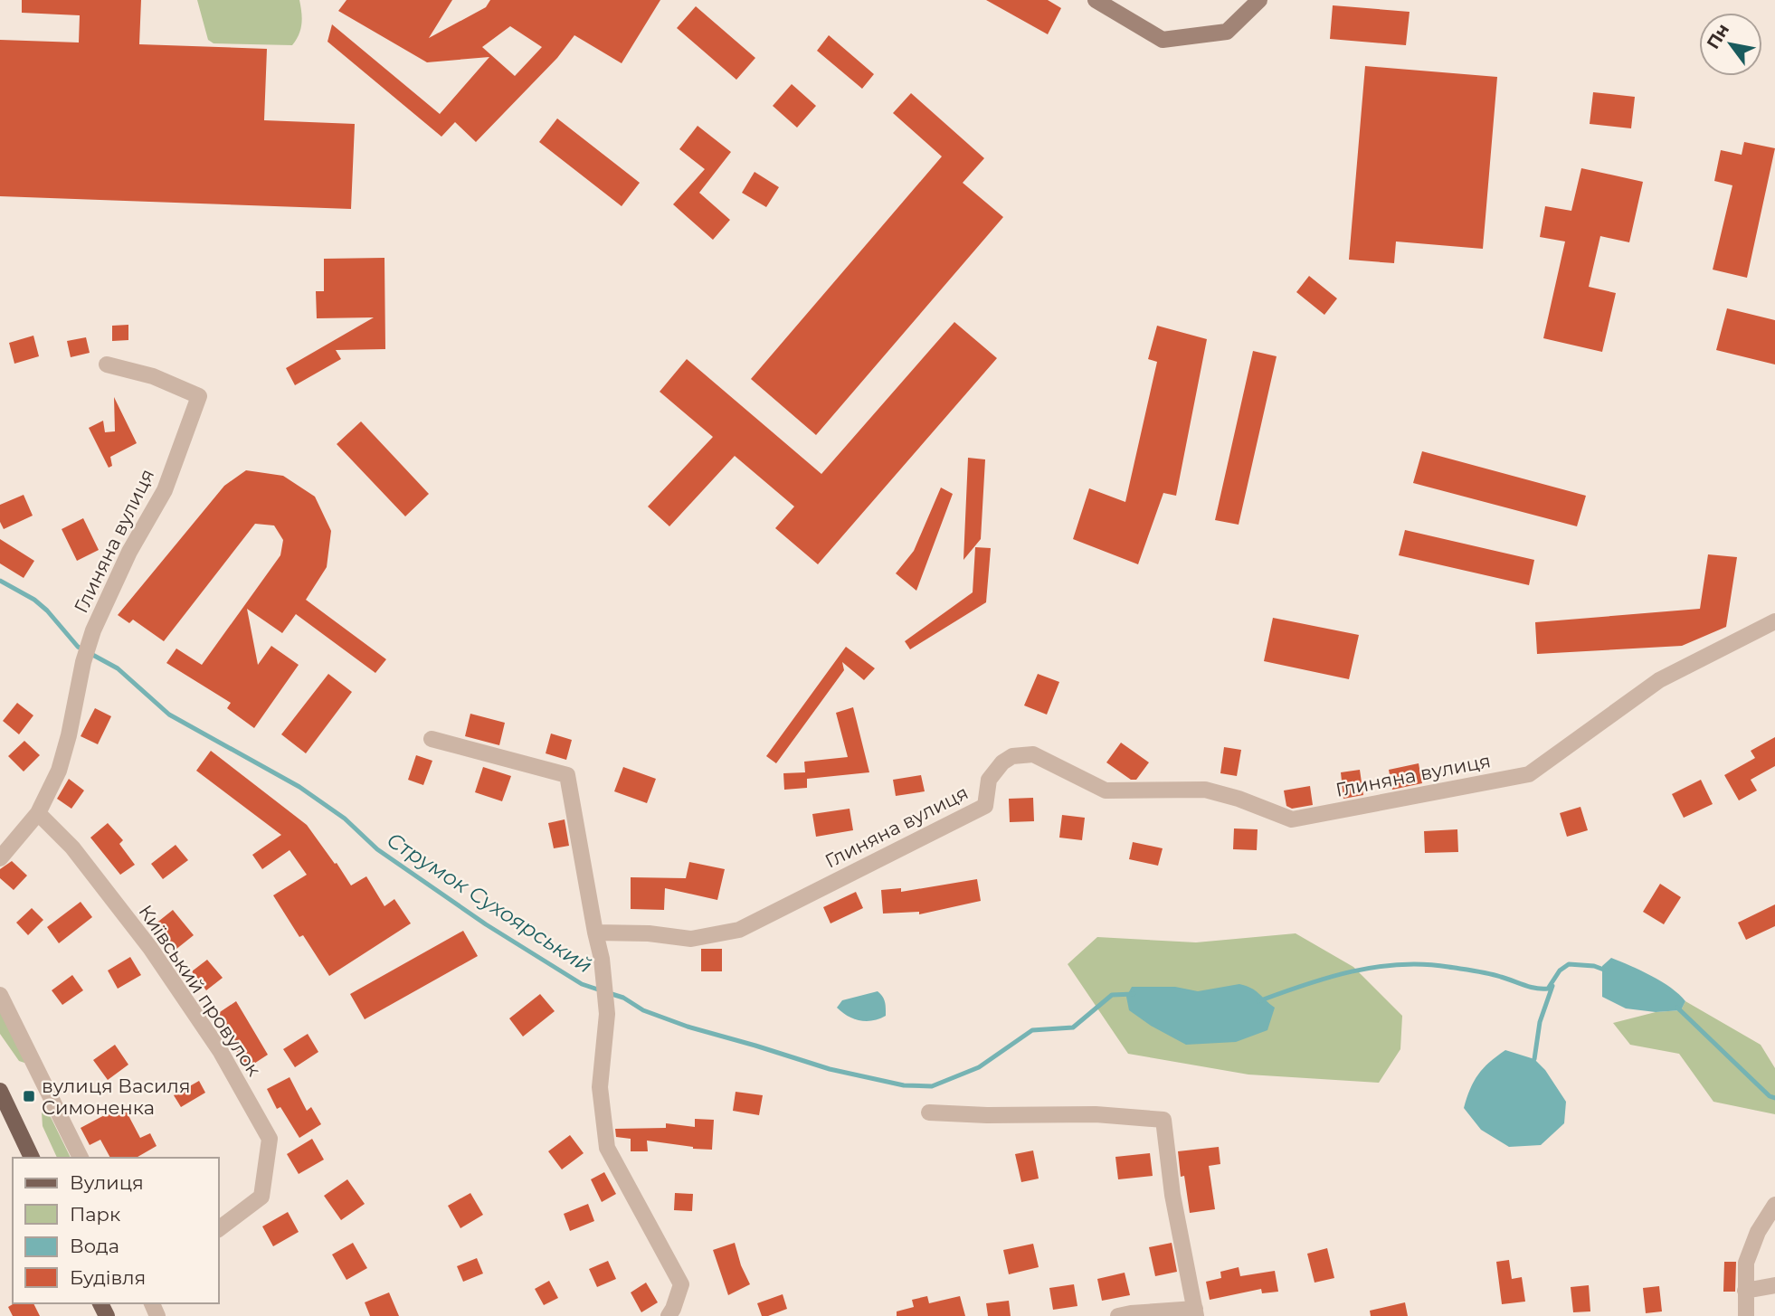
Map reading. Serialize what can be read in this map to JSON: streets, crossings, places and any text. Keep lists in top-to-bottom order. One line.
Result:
{"streets":{"street":["Глиняна вулиця","Київський провулок"]},"crossings":[["Глиняна вулиця","Київський провулок"]],"water":["Струмок Сухоярський"],"places":{"transit":["вулиця Василя Симоненка"]},"legend":["Вулиця","Парк","Вода","Будівля"],"north":"top left"}
